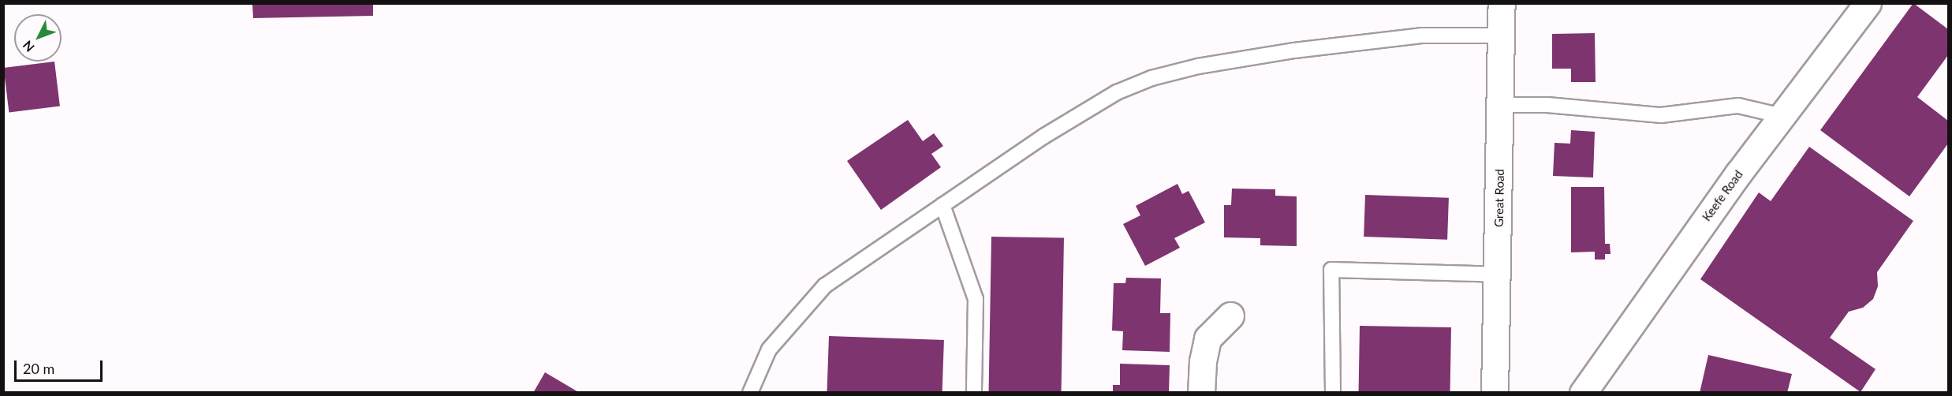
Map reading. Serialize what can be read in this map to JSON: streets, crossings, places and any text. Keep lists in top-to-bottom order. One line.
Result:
{"streets":{"street":["Keefe Road","Great Road"]},"scale_bar":"20 m","north":"bottom left"}
